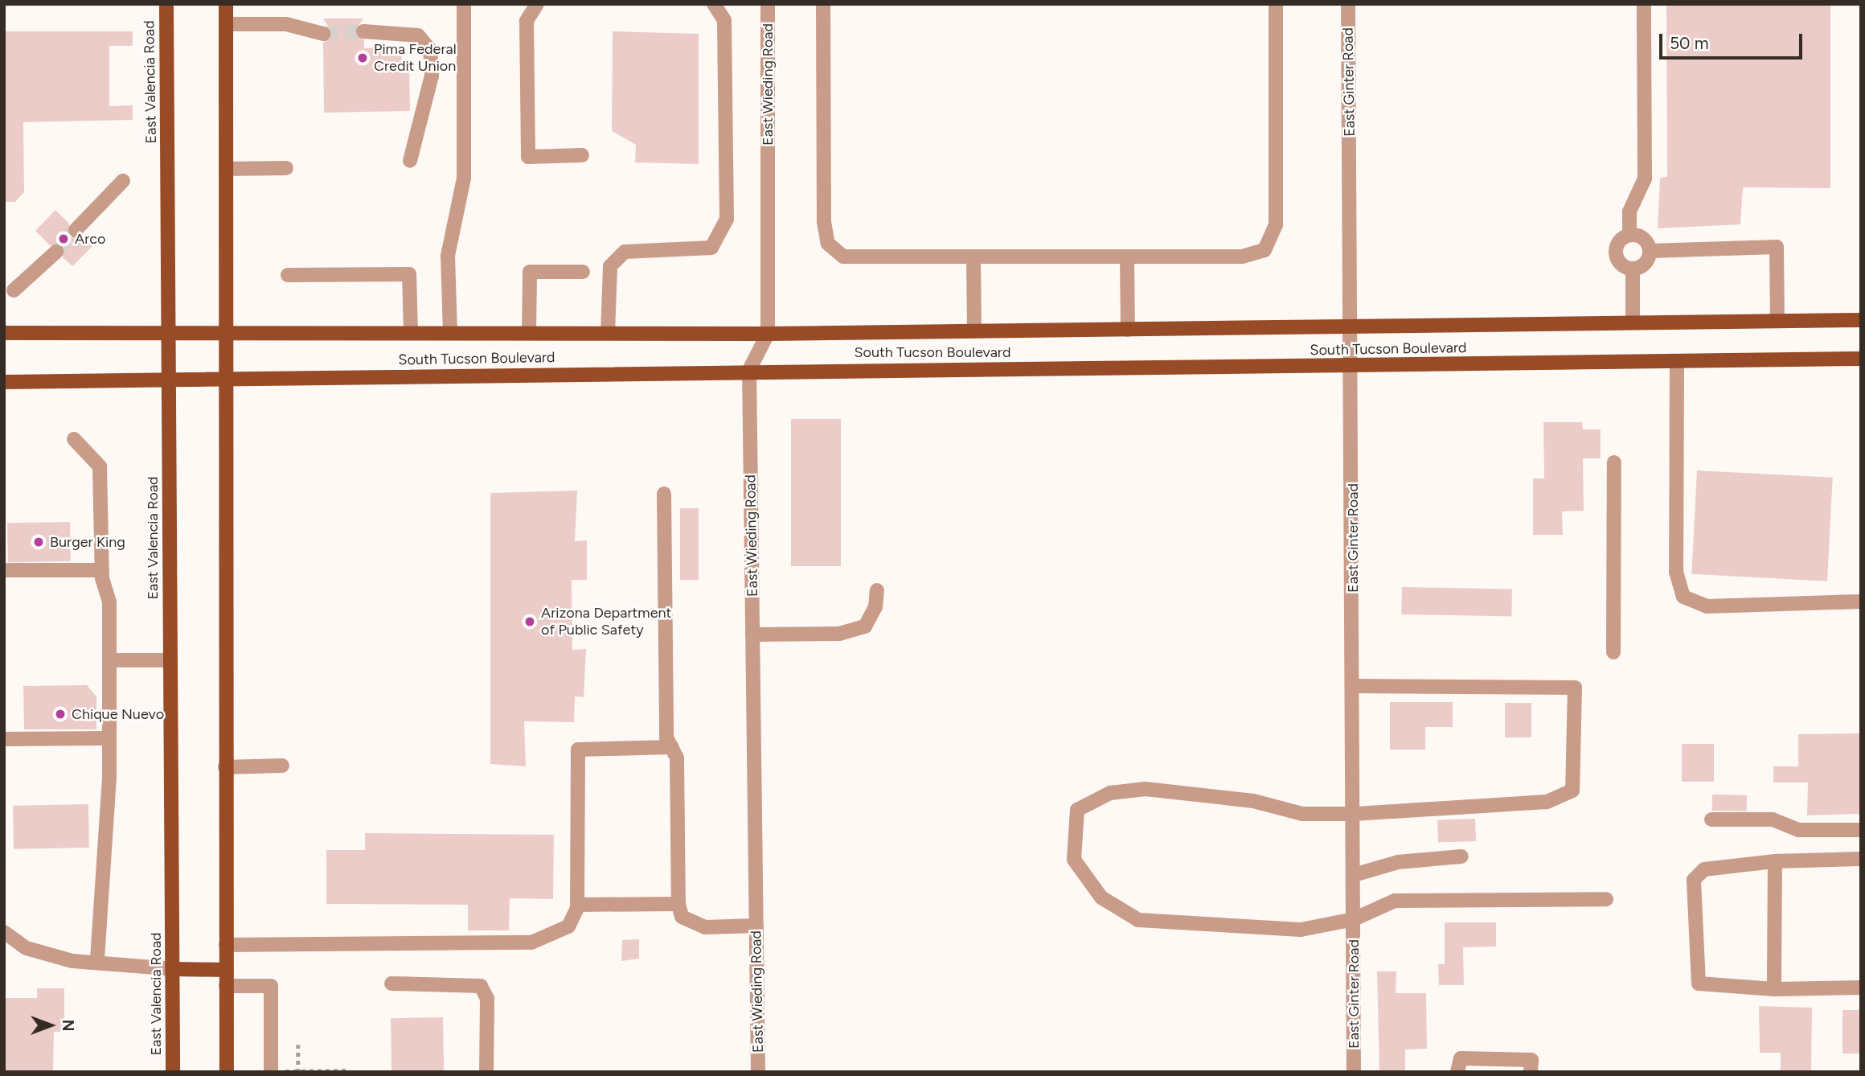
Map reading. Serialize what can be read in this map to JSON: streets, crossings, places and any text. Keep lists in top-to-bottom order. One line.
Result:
{"streets":{"main road":["East Valencia Road","South Tucson Boulevard"],"street":["East Ginter Road","East Wieding Road"]},"crossings":[["East Valencia Road","South Tucson Boulevard"],["East Ginter Road","South Tucson Boulevard"],["East Wieding Road","South Tucson Boulevard"]],"places":["Pima Federal Credit Union","Arco","Burger King","Arizona Department of Public Safety","Chique Nuevo"],"scale_bar":"50 m","north":"right"}
